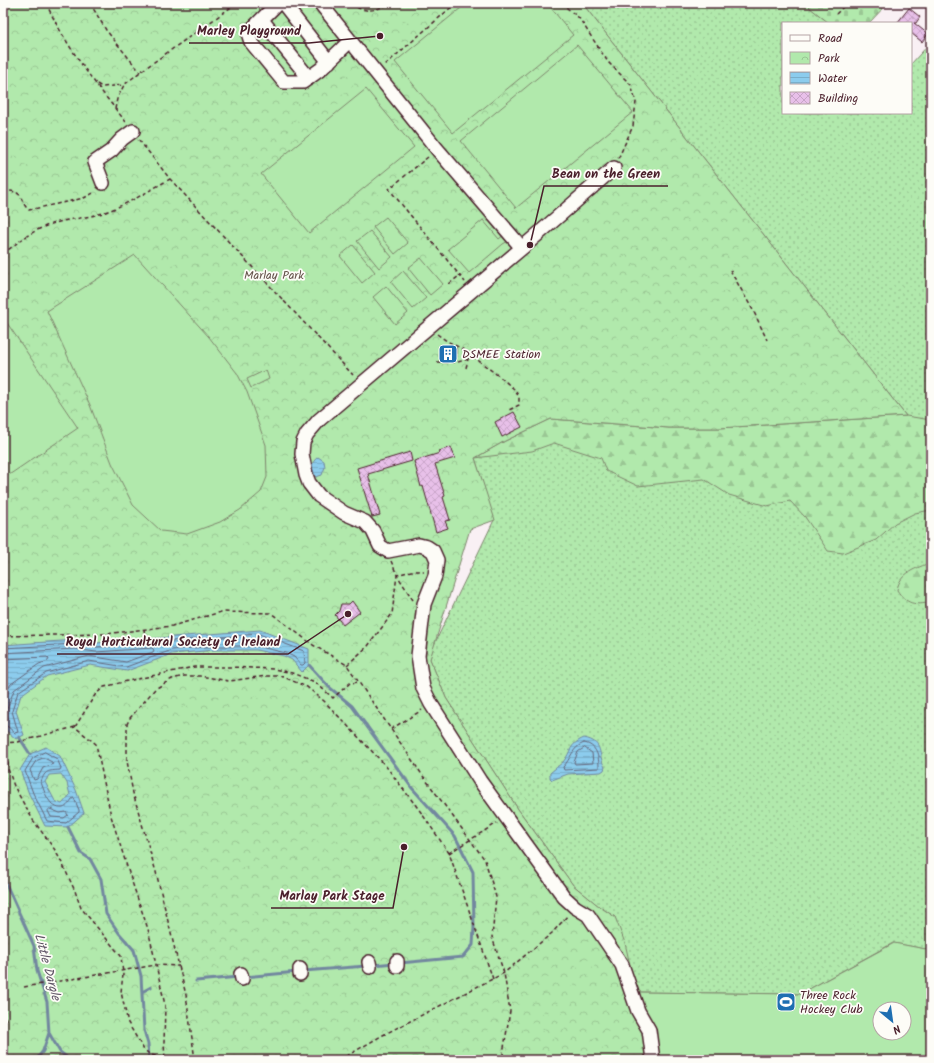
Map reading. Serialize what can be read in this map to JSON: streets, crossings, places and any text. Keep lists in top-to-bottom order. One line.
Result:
{"water":["Little Dargle"],"parks":["Marlay Park"],"places":{"other":["Marley Playground","Bean on the Green","Royal Horticultural Society of Ireland","Marlay Park Stage"],"building":["DSMEE Station"],"sports":["Three Rock Hockey Club"]},"legend":["Road","Park","Water","Building"],"north":"bottom right"}
